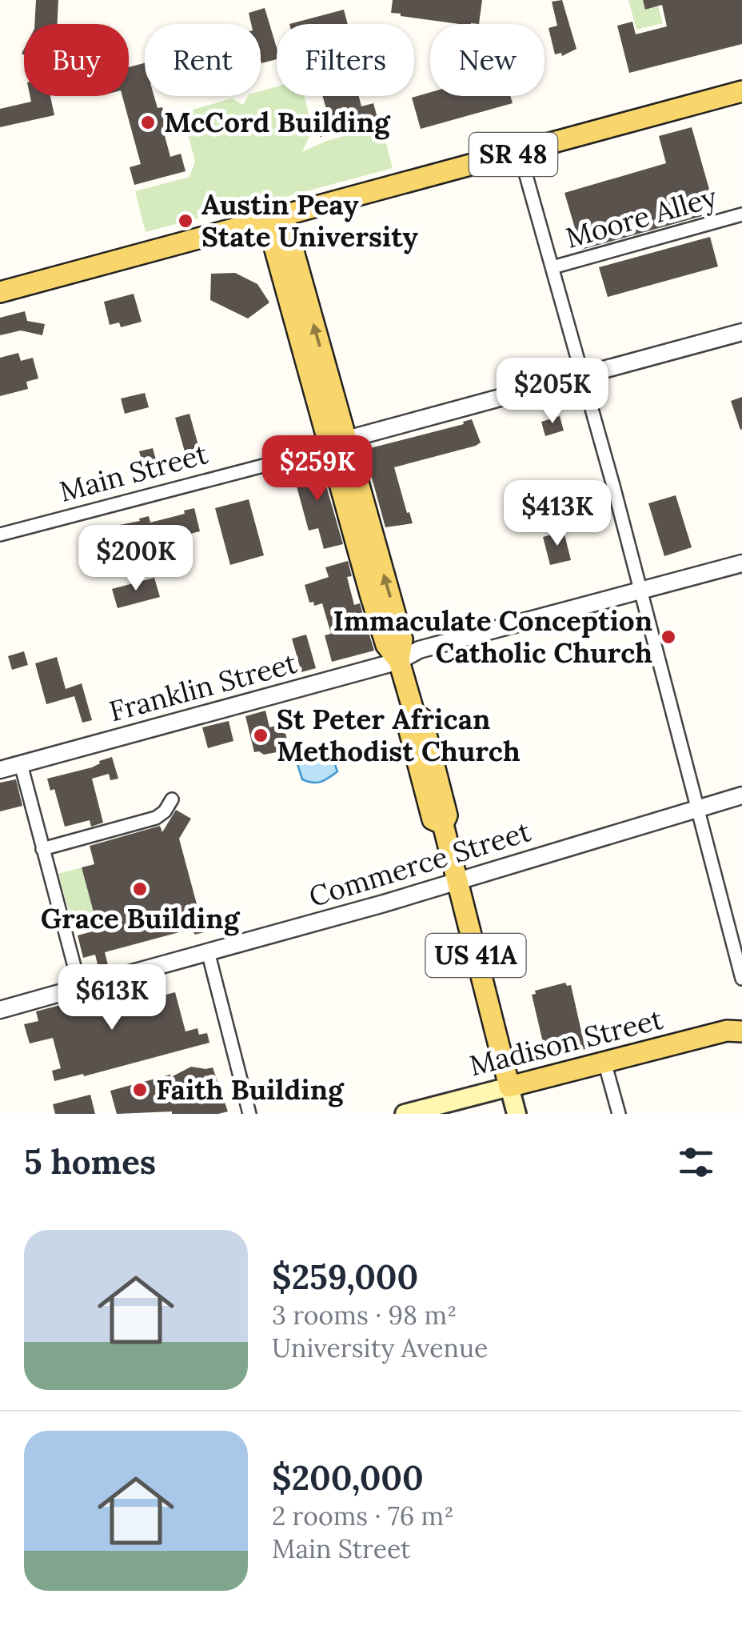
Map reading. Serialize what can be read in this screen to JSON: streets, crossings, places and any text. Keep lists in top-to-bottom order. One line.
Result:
{"streets":{"main road":["SR 48","US 41A","Madison Street"],"street":["Moore Alley","Main Street","Franklin Street","Commerce Street"]},"crossings":[["SR 48","US 41A"],["Main Street","US 41A"],["Franklin Street","US 41A"],["Commerce Street","US 41A"],["US 41A","Madison Street"]],"places":["McCord Building","Austin Peay State University","Immaculate Conception Catholic Church","St Peter African Methodist Church","Grace Building","Faith Building"],"page":{"chip":["Buy","Rent","Filters","New"],"price":["$205K","$259K","$413K","$200K","$613K"],"heading":"5 homes","list":[{"name":"$259,000","note":"3 rooms · 98 m² · University Avenue"},{"name":"$200,000","note":"2 rooms · 76 m² · Main Street"}]}}
